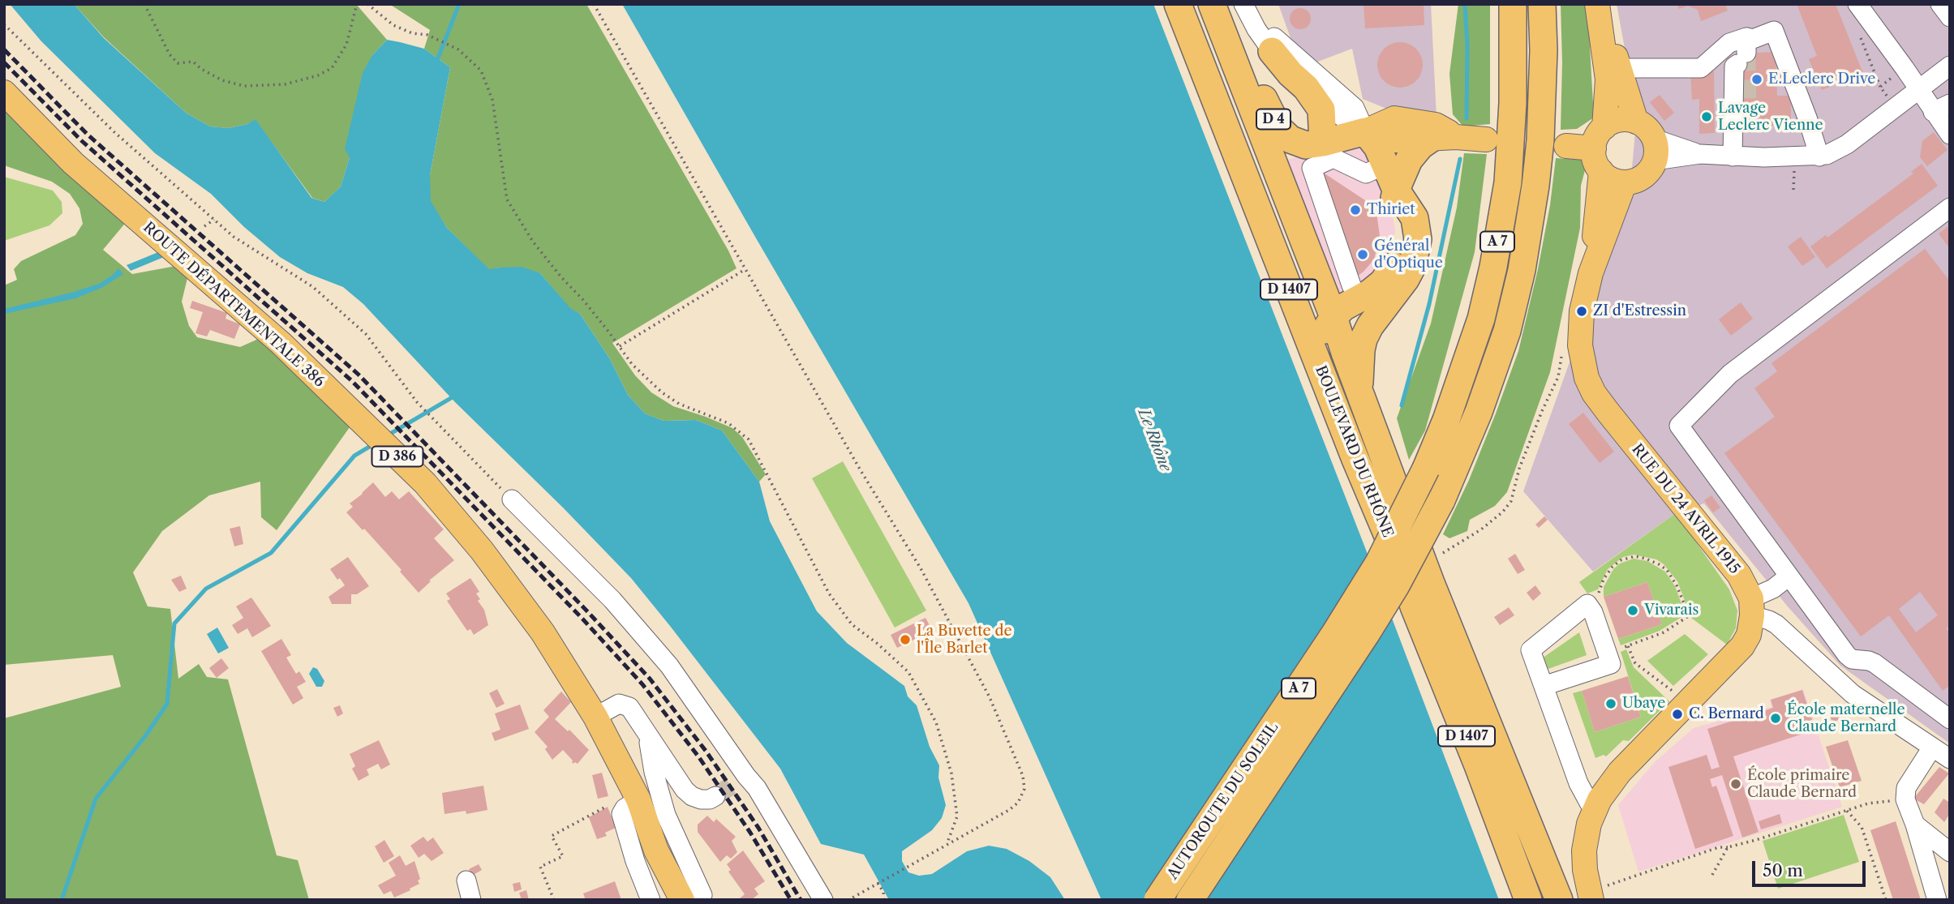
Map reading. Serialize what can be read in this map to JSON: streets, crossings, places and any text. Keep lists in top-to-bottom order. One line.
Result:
{"streets":{"highway":["D 4","A 7","D 1407","BOULEVARD DU RHÔNE","AUTOROUTE DU SOLEIL"],"main road":["ROUTE DÉPARTEMENTALE 386","D 386","RUE DU 24 AVRIL 1915"]},"crossings":[["D 4","BOULEVARD DU RHÔNE"]],"water":["Le Rhône"],"places":["E.Leclerc Drive","Lavage Leclerc Vienne","Thiriet","Général d'Optique","ZI d'Estressin","Vivarais","La Buvette de l'Île Barlet","Ubaye","C. Bernard","École maternelle Claude Bernard","École primaire Claude Bernard"],"scale_bar":"50 m"}
